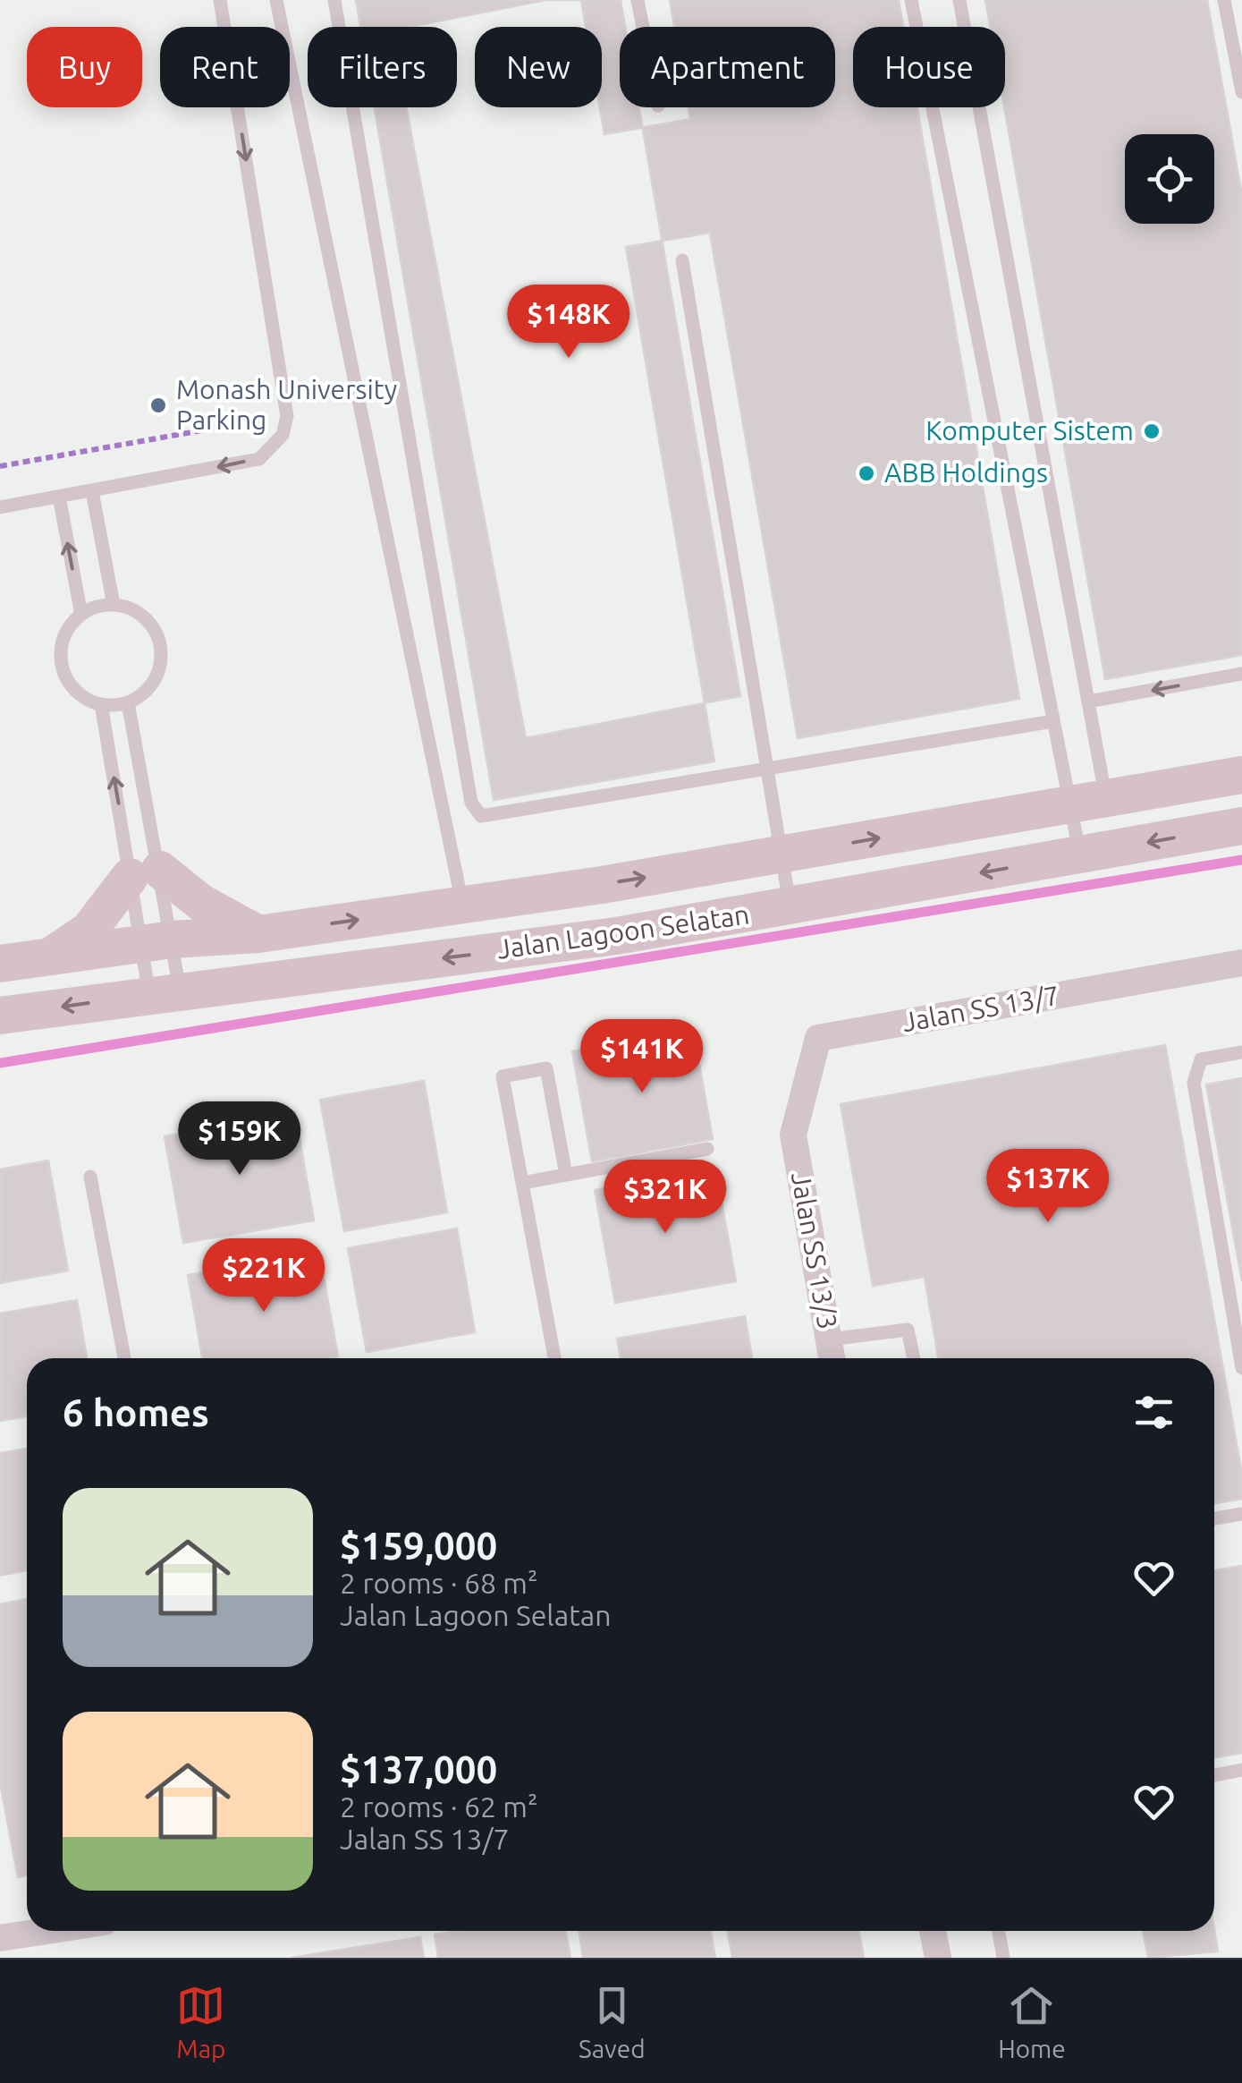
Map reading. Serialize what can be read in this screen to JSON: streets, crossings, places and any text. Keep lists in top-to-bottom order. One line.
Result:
{"streets":{"main road":["Jalan Lagoon Selatan"],"street":["Jalan SS 13/7","Jalan SS 13/3"]},"crossings":[["Jalan SS 13/7","Jalan SS 13/3"]],"places":["Monash University Parking","Komputer Sistem","ABB Holdings"],"page":{"chip":["Buy","Rent","Filters","New","Apartment","House"],"price":["$148K","$141K","$159K","$137K","$321K","$221K"],"heading":"6 homes","list":[{"name":"$159,000","note":"2 rooms · 68 m² · Jalan Lagoon Selatan"},{"name":"$137,000","note":"2 rooms · 62 m² · Jalan SS 13/7"}],"tabs":["Map","Saved","Home"]}}
